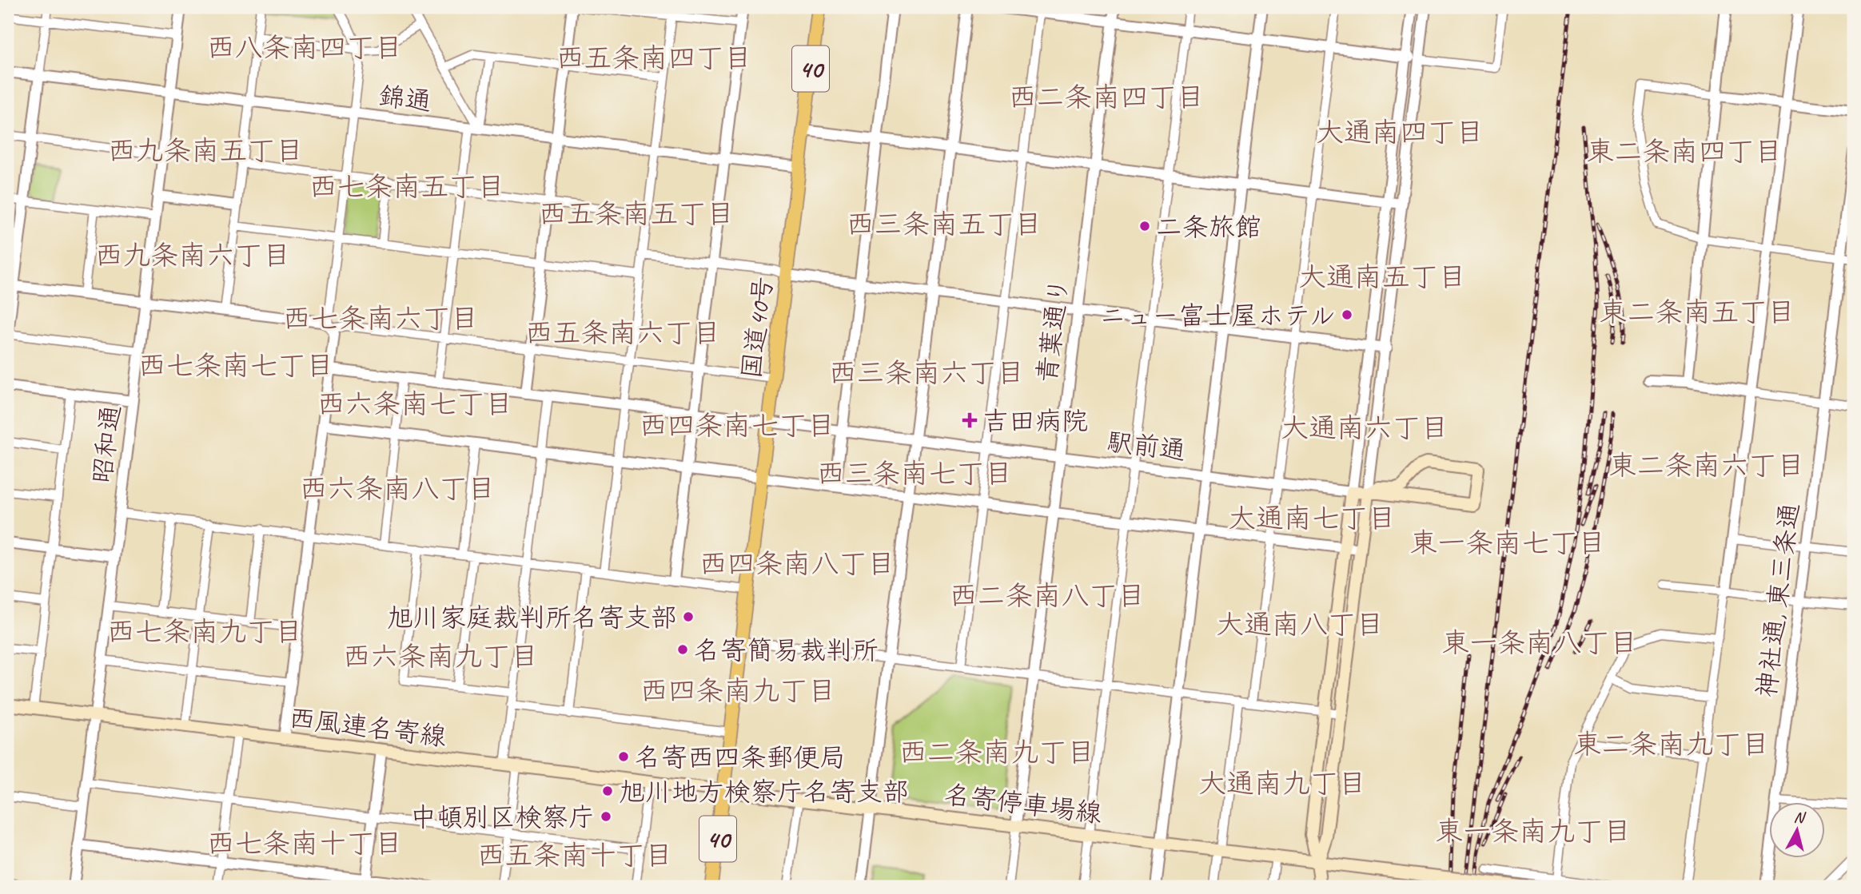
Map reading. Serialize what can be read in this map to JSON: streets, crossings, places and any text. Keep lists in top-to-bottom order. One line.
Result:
{"streets":{"highway":["40","国道40号"],"main road":["西風連名寄線","名寄停車場線"],"street":["錦通","青葉通り","昭和通","駅前通","神社通, 東三条通"]},"crossings":[["錦通","国道40号"],["錦通","昭和通"],["国道40号","駅前通"],["国道40号","西風連名寄線"],["国道40号","名寄停車場線"],["青葉通り","駅前通"],["青葉通り","名寄停車場線"],["昭和通","西風連名寄線"],["西風連名寄線","名寄停車場線"]],"districts":["西八条南四丁目","西五条南四丁目","西二条南四丁目","大通南四丁目","西九条南五丁目","東二条南四丁目","西七条南五丁目","西五条南五丁目","西三条南五丁目","西九条南六丁目","大通南五丁目","東二条南五丁目","西七条南六丁目","西五条南六丁目","西七条南七丁目","西三条南六丁目","西六条南七丁目","西四条南七丁目","大通南六丁目","東二条南六丁目","西三条南七丁目","西六条南八丁目","大通南七丁目","東一条南七丁目","西四条南八丁目","西二条南八丁目","大通南八丁目","西七条南九丁目","東一条南八丁目","西六条南九丁目","西四条南九丁目","東二条南九丁目","西二条南九丁目","大通南九丁目","東一条南九丁目","西七条南十丁目","西五条南十丁目"],"places":{"other":["二条旅館","ニュー富士屋ホテル","旭川家庭裁判所名寄支部","名寄簡易裁判所","名寄西四条郵便局","旭川地方検察庁名寄支部","中頓別区検察庁"],"health":["吉田病院"]},"north":"top"}
